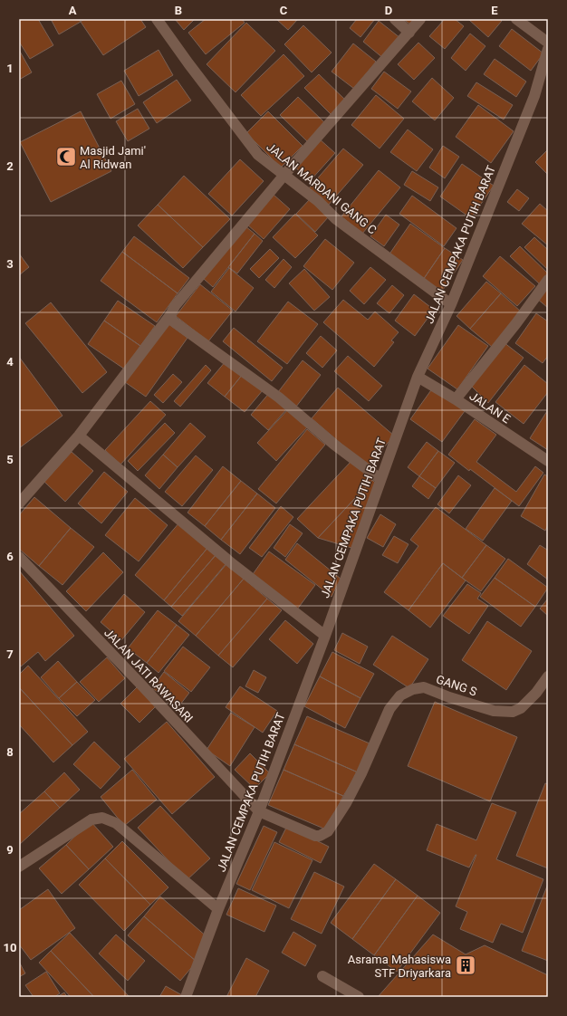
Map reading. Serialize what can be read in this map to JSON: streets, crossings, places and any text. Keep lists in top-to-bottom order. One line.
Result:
{"streets":{"street":["JALAN MARDANI GANG C","JALAN CEMPAKA PUTIH BARAT","JALAN E","JALAN JATI RAWASARI","GANG S"]},"crossings":[["JALAN MARDANI GANG C","JALAN CEMPAKA PUTIH BARAT"],["JALAN CEMPAKA PUTIH BARAT","JALAN E"],["JALAN CEMPAKA PUTIH BARAT","JALAN JATI RAWASARI"],["JALAN CEMPAKA PUTIH BARAT","GANG S"],["JALAN JATI RAWASARI","GANG S"]],"places":{"mosque":["Masjid Jami' Al Ridwan"],"building":["Asrama Mahasiswa STF Driyarkara"]},"grid":{"columns":["A","B","C","D","E"],"rows":["1","2","3","4","5","6","7","8","9","10"]}}
